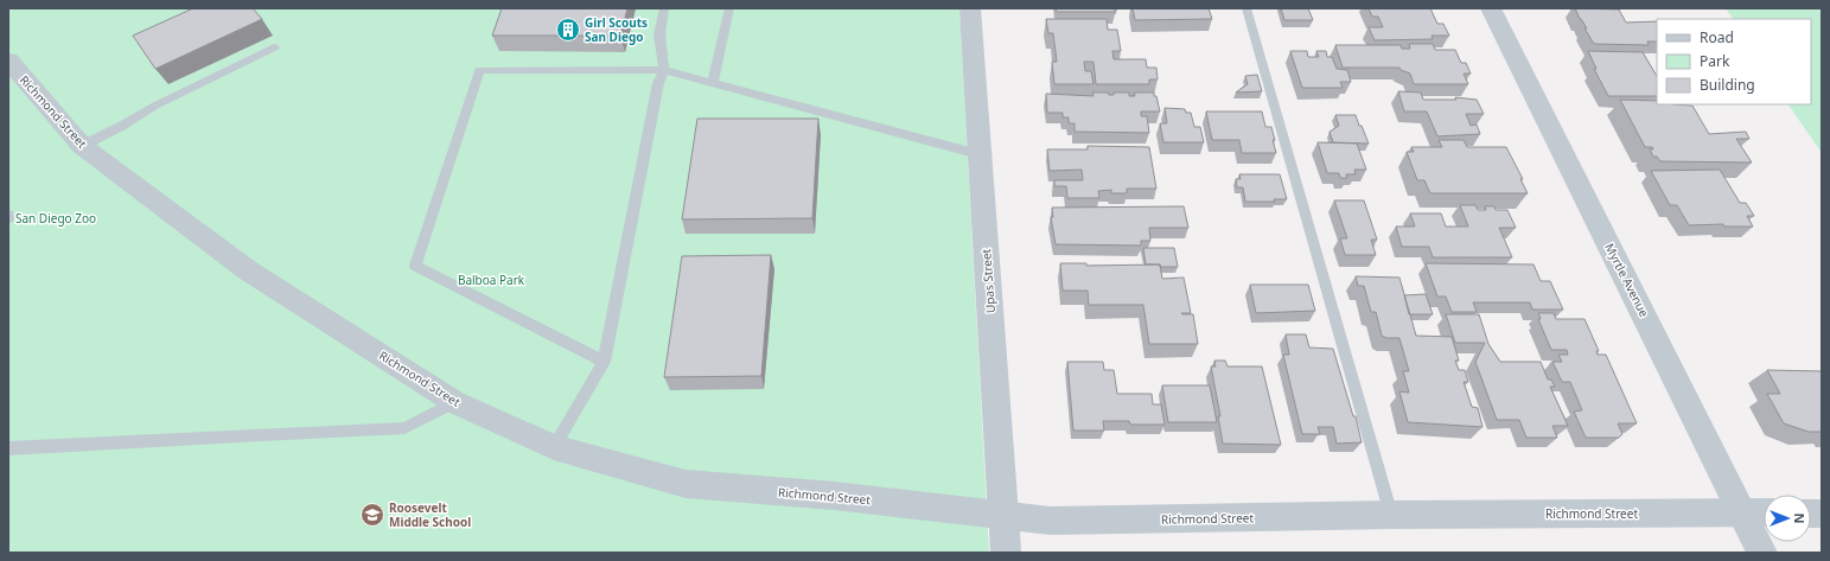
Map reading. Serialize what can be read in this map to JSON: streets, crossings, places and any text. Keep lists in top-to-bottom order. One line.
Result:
{"streets":{"street":["Richmond Street","Myrtle Avenue","Upas Street"]},"crossings":[["Richmond Street","Myrtle Avenue"],["Richmond Street","Upas Street"]],"parks":["San Diego Zoo","Balboa Park"],"places":{"building":["Girl Scouts San Diego"],"school or university":["Roosevelt Middle School"]},"legend":["Road","Park","Building"],"north":"right"}
